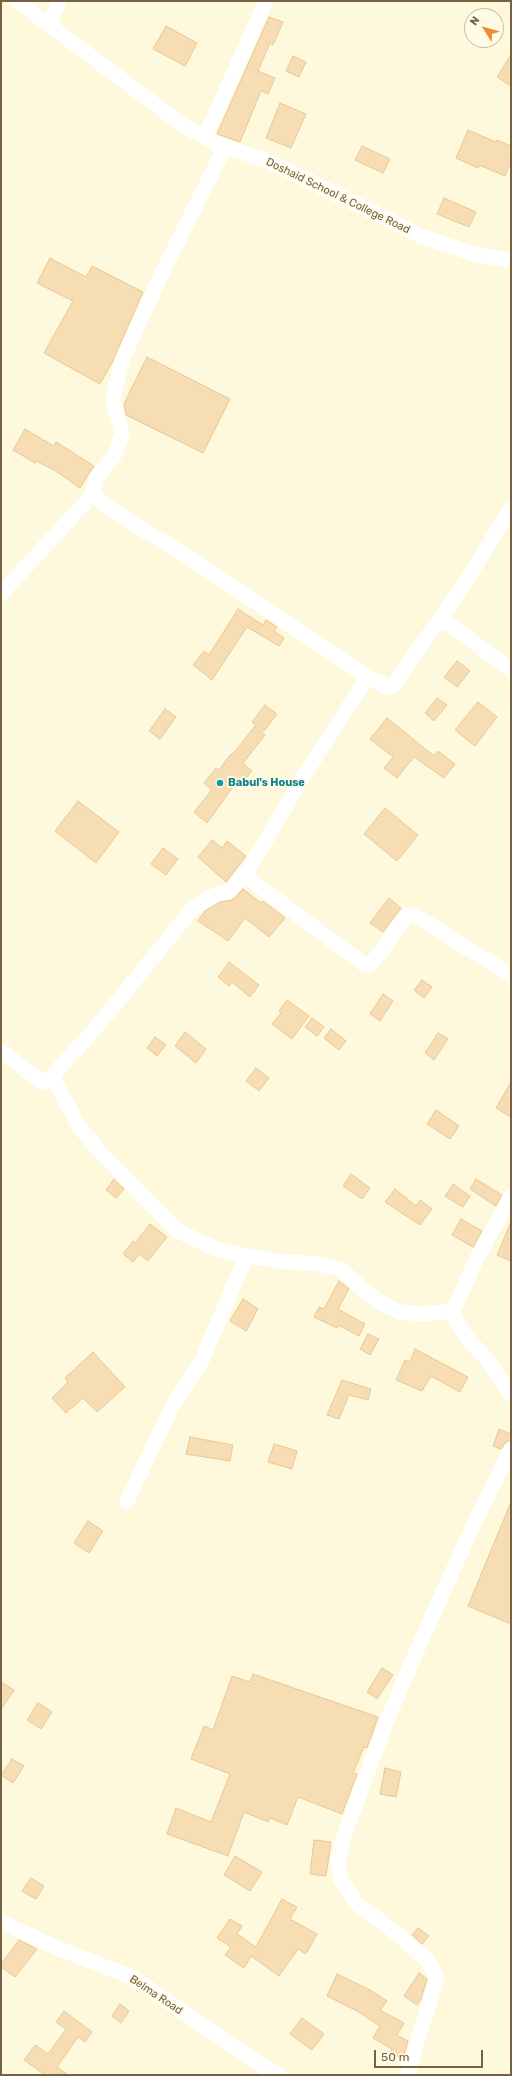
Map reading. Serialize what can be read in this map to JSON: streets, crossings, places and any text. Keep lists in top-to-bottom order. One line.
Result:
{"streets":{"street":["Doshaid School & College Road","Belma Road"]},"places":["Babul's House"],"scale_bar":"50 m","north":"top left"}
